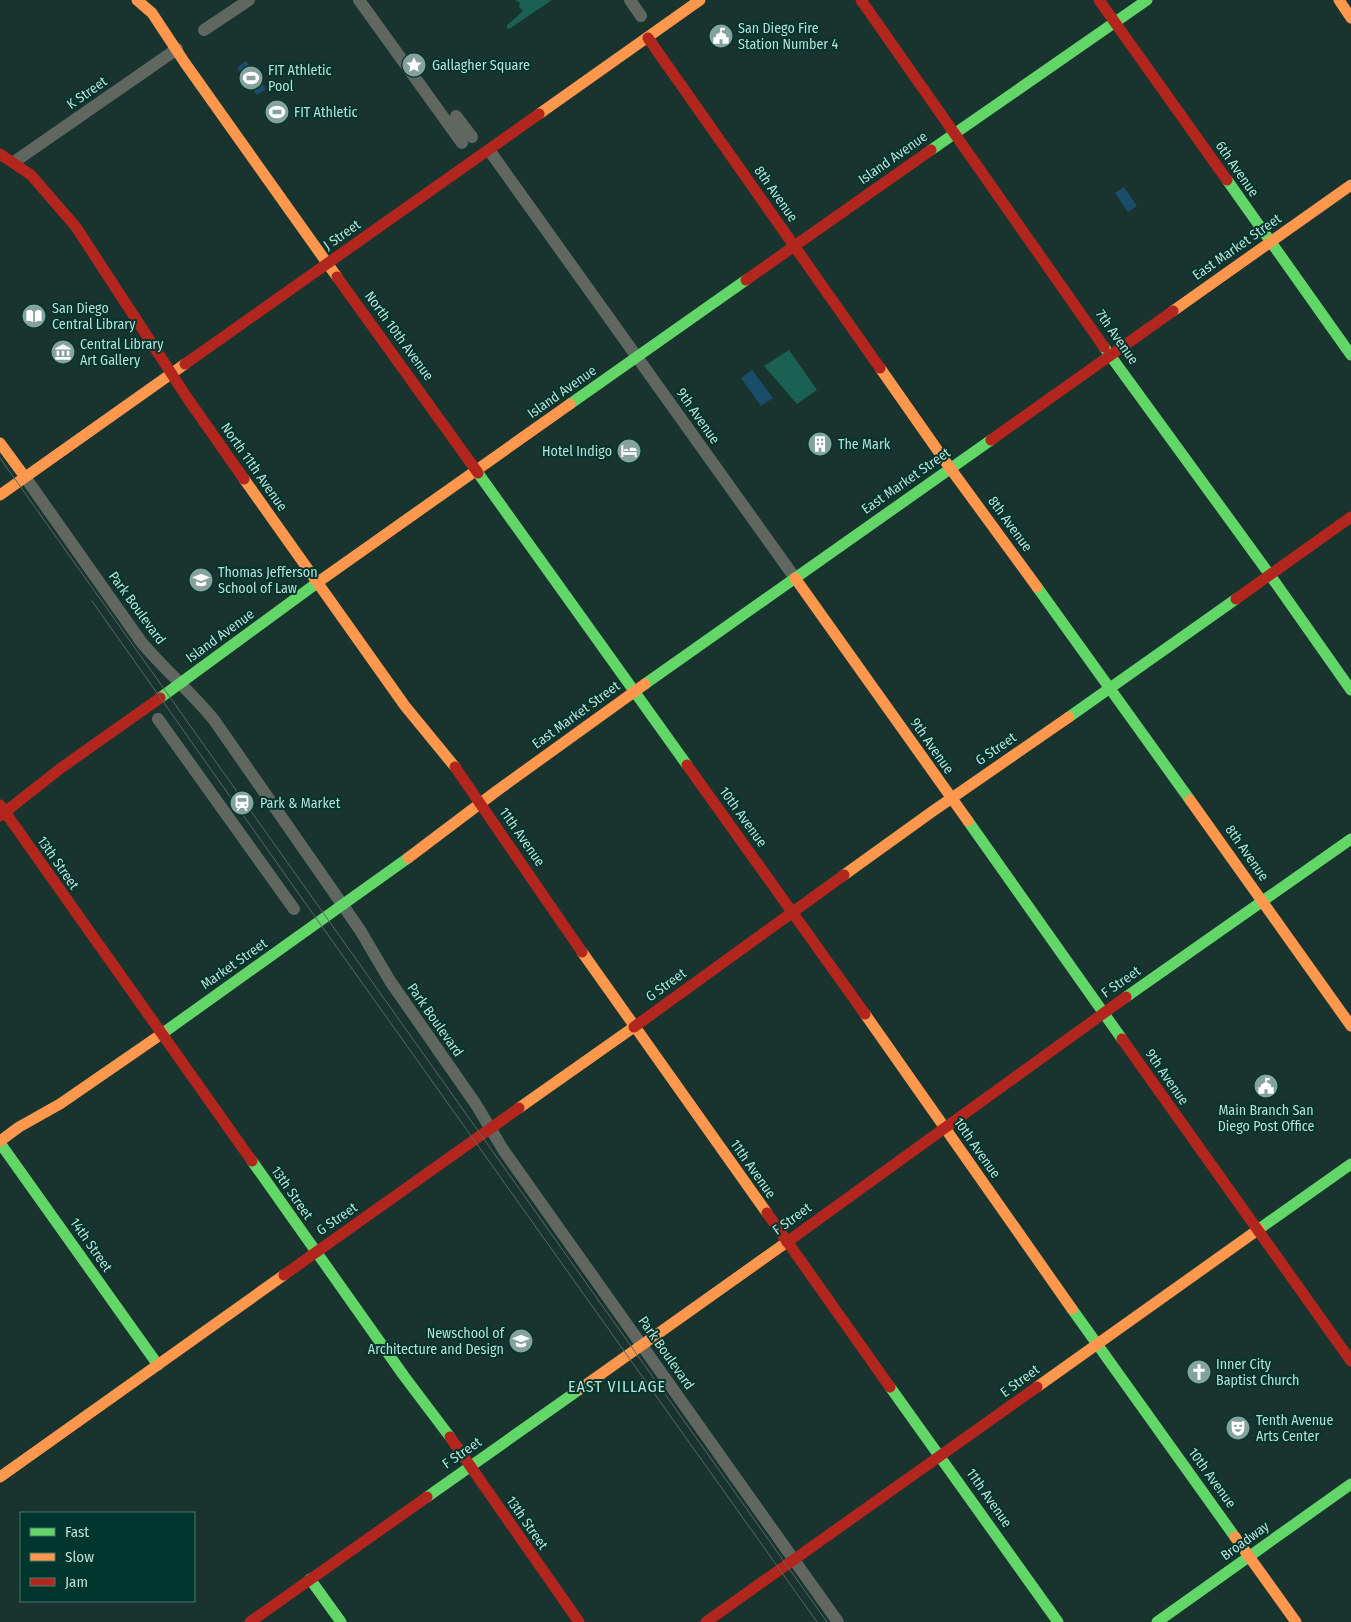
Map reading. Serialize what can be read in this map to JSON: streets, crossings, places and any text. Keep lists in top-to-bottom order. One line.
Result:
{"streets":{"main road":["Island Avenue","6th Avenue","8th Avenue","J Street","East Market Street","North 10th Avenue","7th Avenue","9th Avenue","North 11th Avenue","Park Boulevard","G Street","10th Avenue","11th Avenue","13th Street","Market Street","F Street","14th Street","E Street","Broadway"],"street":["K Street"]},"crossings":[["K Street","North 10th Avenue"],["K Street","North 11th Avenue"],["Island Avenue","6th Avenue"],["Island Avenue","8th Avenue"],["Island Avenue","North 10th Avenue"],["Island Avenue","7th Avenue"],["Island Avenue","9th Avenue"],["Island Avenue","North 11th Avenue"],["Island Avenue","Park Boulevard"],["Island Avenue","13th Street"],["6th Avenue","East Market Street"],["8th Avenue","J Street"],["8th Avenue","East Market Street"],["8th Avenue","G Street"],["8th Avenue","F Street"],["J Street","North 10th Avenue"],["J Street","9th Avenue"],["J Street","North 11th Avenue"],["J Street","Park Boulevard"],["East Market Street","North 10th Avenue"],["East Market Street","7th Avenue"],["East Market Street","9th Avenue"],["East Market Street","North 11th Avenue"],["East Market Street","10th Avenue"],["East Market Street","11th Avenue"],["East Market Street","Market Street"],["North 10th Avenue","10th Avenue"],["7th Avenue","G Street"],["9th Avenue","G Street"],["9th Avenue","F Street"],["9th Avenue","E Street"],["North 11th Avenue","11th Avenue"],["North 11th Avenue","Market Street"],["Park Boulevard","G Street"],["Park Boulevard","Market Street"],["Park Boulevard","F Street"],["Park Boulevard","E Street"],["G Street","10th Avenue"],["G Street","11th Avenue"],["G Street","13th Street"],["G Street","14th Street"],["10th Avenue","F Street"],["10th Avenue","E Street"],["10th Avenue","Broadway"],["11th Avenue","Market Street"],["11th Avenue","F Street"],["11th Avenue","E Street"],["13th Street","Market Street"],["13th Street","F Street"],["Market Street","14th Street"]],"districts":["EAST VILLAGE"],"places":{"public building":["San Diego Fire Station Number 4","Main Branch San Diego Post Office"],"place":["Gallagher Square"],"sports":["FIT Athletic Pool","FIT Athletic"],"library":["San Diego Central Library"],"museum":["Central Library Art Gallery"],"building":["The Mark"],"hotel":["Hotel Indigo"],"school or university":["Thomas Jefferson School of Law","Newschool of Architecture and Design"],"station":["Park & Market"],"church":["Inner City Baptist Church"],"theatre":["Tenth Avenue Arts Center"]},"legend":["Fast","Slow","Jam"]}
